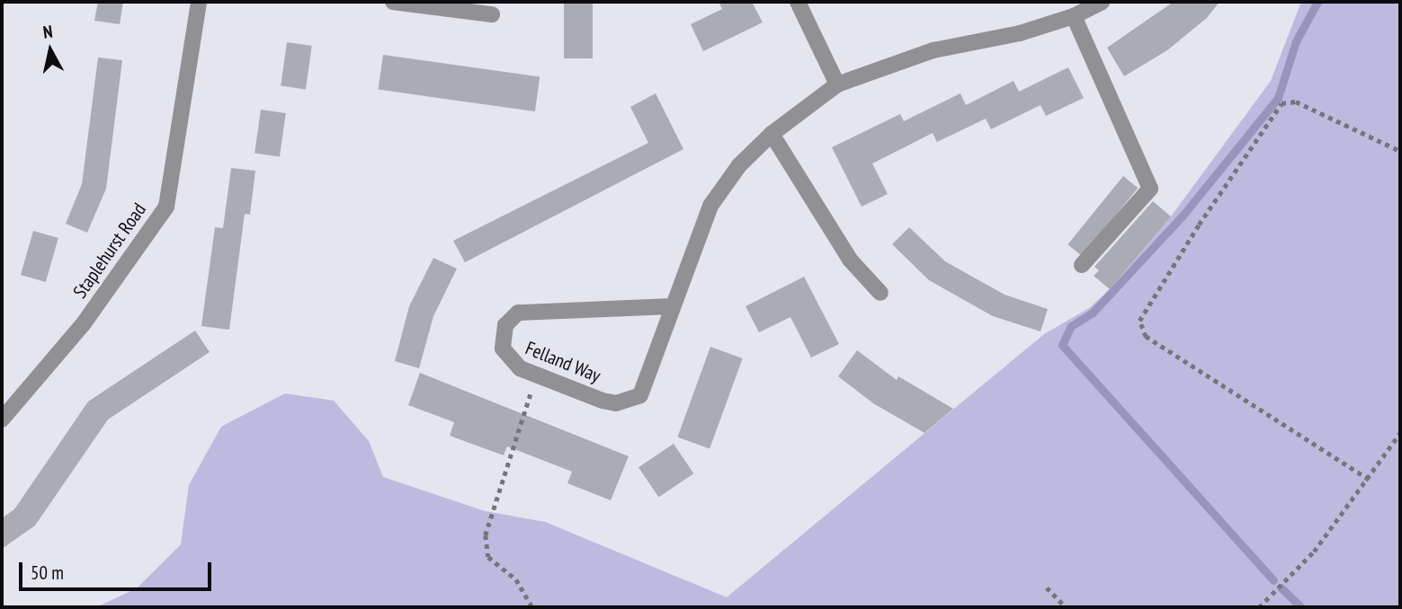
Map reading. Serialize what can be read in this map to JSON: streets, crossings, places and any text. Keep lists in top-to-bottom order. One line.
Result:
{"streets":{"street":["Staplehurst Road","Felland Way"]},"scale_bar":"50 m","north":"top"}
